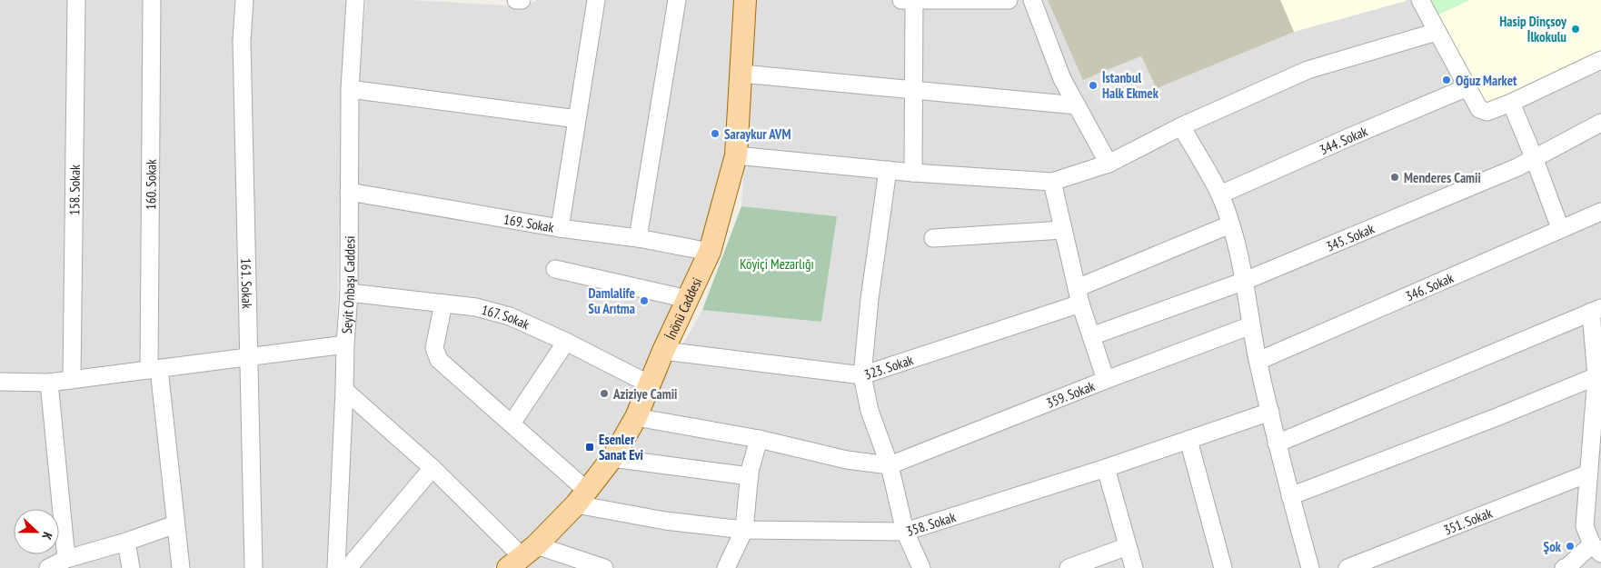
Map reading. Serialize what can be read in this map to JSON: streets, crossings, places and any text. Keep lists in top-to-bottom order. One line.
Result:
{"streets":{"main road":["İnönü Caddesi"],"street":["344. Sokak","160. Sokak","158. Sokak","169. Sokak","345. Sokak","161. Sokak","Seyit Onbaşı Caddesi","346. Sokak","167. Sokak","323. Sokak","359. Sokak","351. Sokak","358. Sokak"]},"crossings":[["169. Sokak","Seyit Onbaşı Caddesi"],["169. Sokak","İnönü Caddesi"],["Seyit Onbaşı Caddesi","167. Sokak"],["İnönü Caddesi","167. Sokak"],["İnönü Caddesi","323. Sokak"],["İnönü Caddesi","358. Sokak"]],"parks":["Köyiçi Mezarlığı"],"places":{"other":["Hasip Dinçsoy İlkokulu","Oğuz Market","İstanbul Halk Ekmek","Saraykur AVM","Menderes Camii","Damlalife Su Arıtma","Aziziye Camii","Şok"],"transit":["Esenler Sanat Evi"]},"north":"right"}
